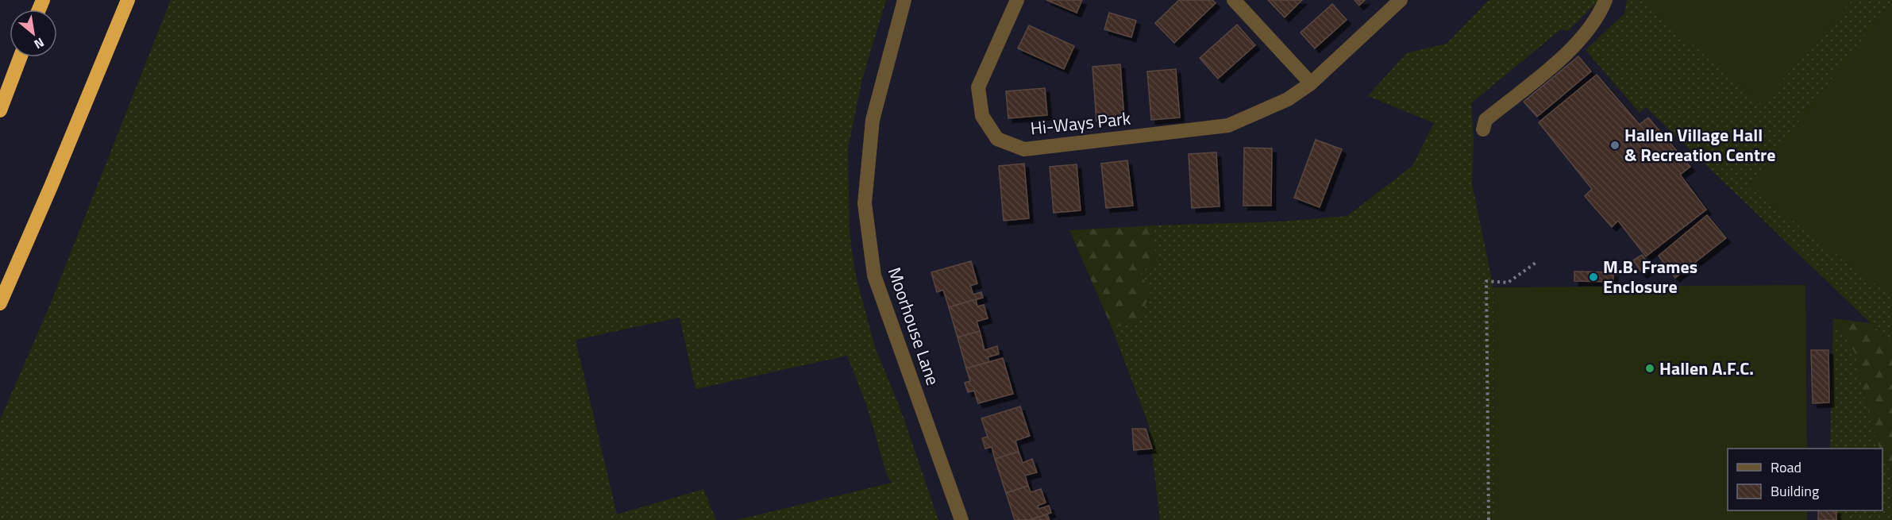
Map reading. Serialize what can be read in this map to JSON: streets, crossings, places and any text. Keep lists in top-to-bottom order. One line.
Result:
{"streets":{"street":["Hi-Ways Park","Moorhouse Lane"]},"places":["Hallen Village Hall & Recreation Centre","M.B. Frames Enclosure","Hallen A.F.C."],"legend":["Road","Building"],"north":"bottom right"}
